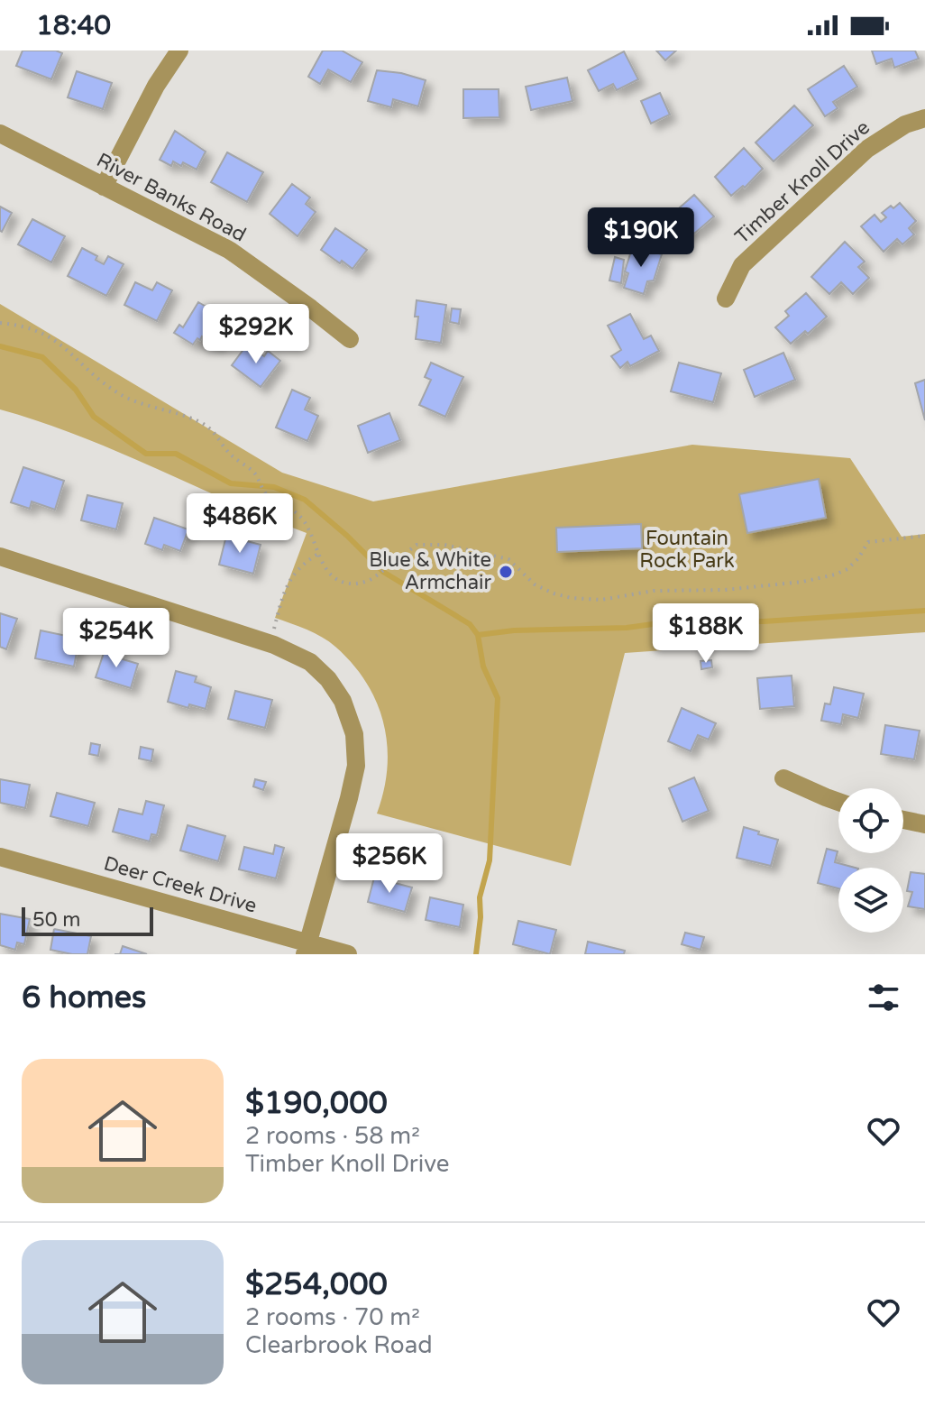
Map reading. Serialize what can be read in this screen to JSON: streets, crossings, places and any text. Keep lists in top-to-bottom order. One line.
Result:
{"streets":{"street":["Timber Knoll Drive","River Banks Road","Deer Creek Drive"]},"parks":["Fountain Rock Park"],"places":["Blue & White Armchair"],"scale_bar":"50 m","page":{"status":"18:40","price":["$190K","$292K","$486K","$188K","$254K","$256K"],"scale":"50 m","heading":"6 homes","list":[{"name":"$190,000","note":"2 rooms · 58 m² · Timber Knoll Drive"},{"name":"$254,000","note":"2 rooms · 70 m² · Clearbrook Road"}]}}
